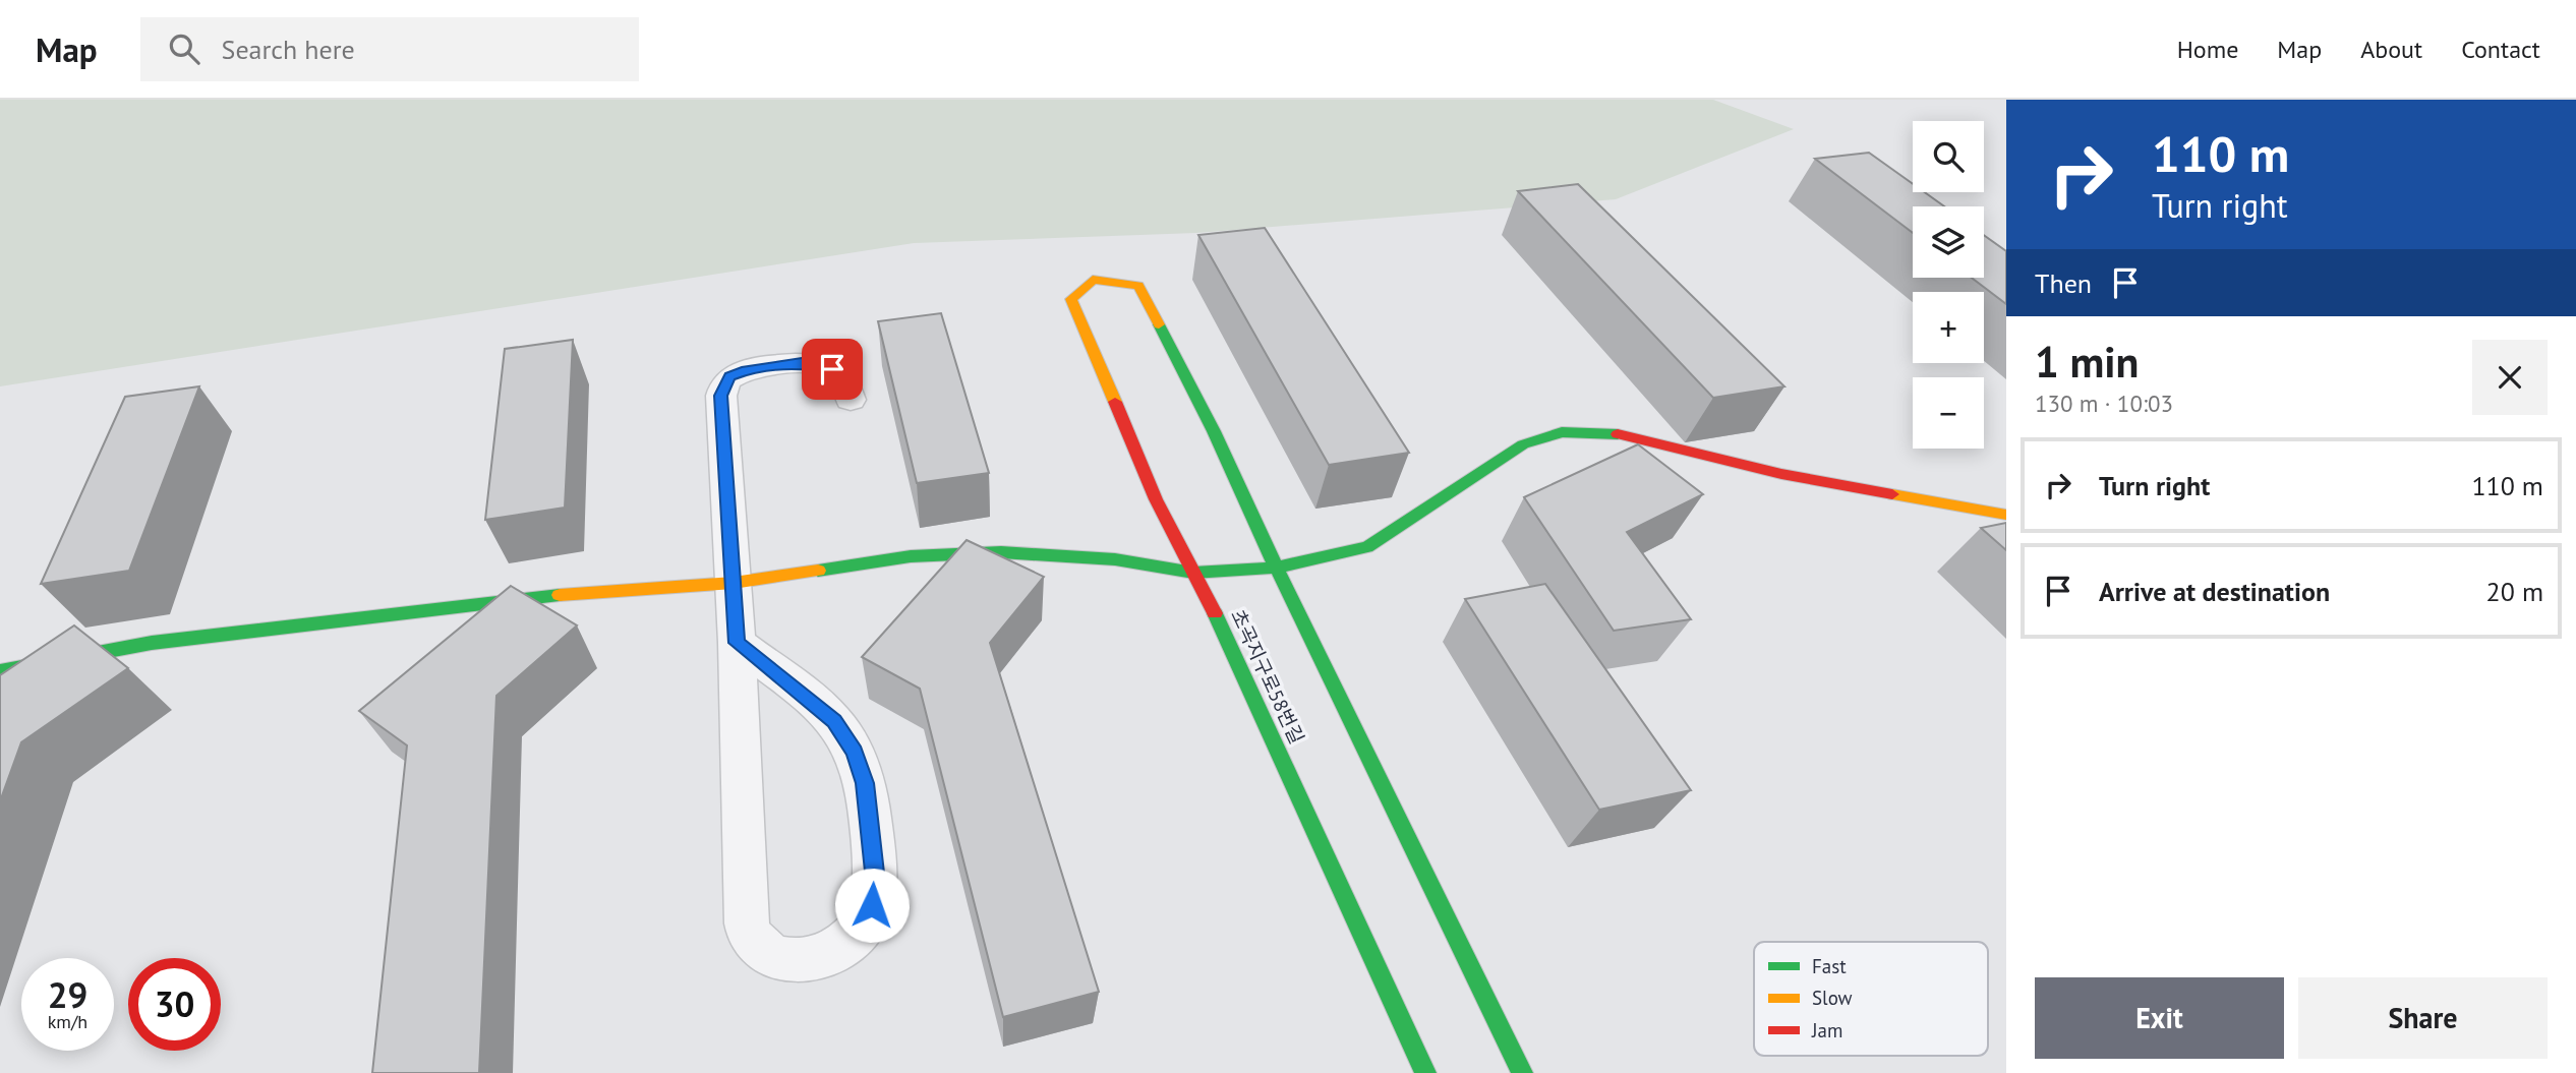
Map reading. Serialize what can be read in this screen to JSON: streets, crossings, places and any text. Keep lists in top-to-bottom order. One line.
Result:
{"streets":{"street":["초곡지구로58번길"]},"legend":["Fast","Slow","Jam"],"page":{"header":"Map","search":"Search here","nav":["Home","Map","About","Contact"],"turn":["110 m","Turn right"],"map_buttons":["+","−"],"then":"Then","heading":["1 min","130 m · 10:03"],"list":[{"name":"Turn right","value":"110 m"},{"name":"Arrive at destination","value":"20 m"}],"speed":"29 km/h","limit":"30","buttons":["Exit","Share"]}}
